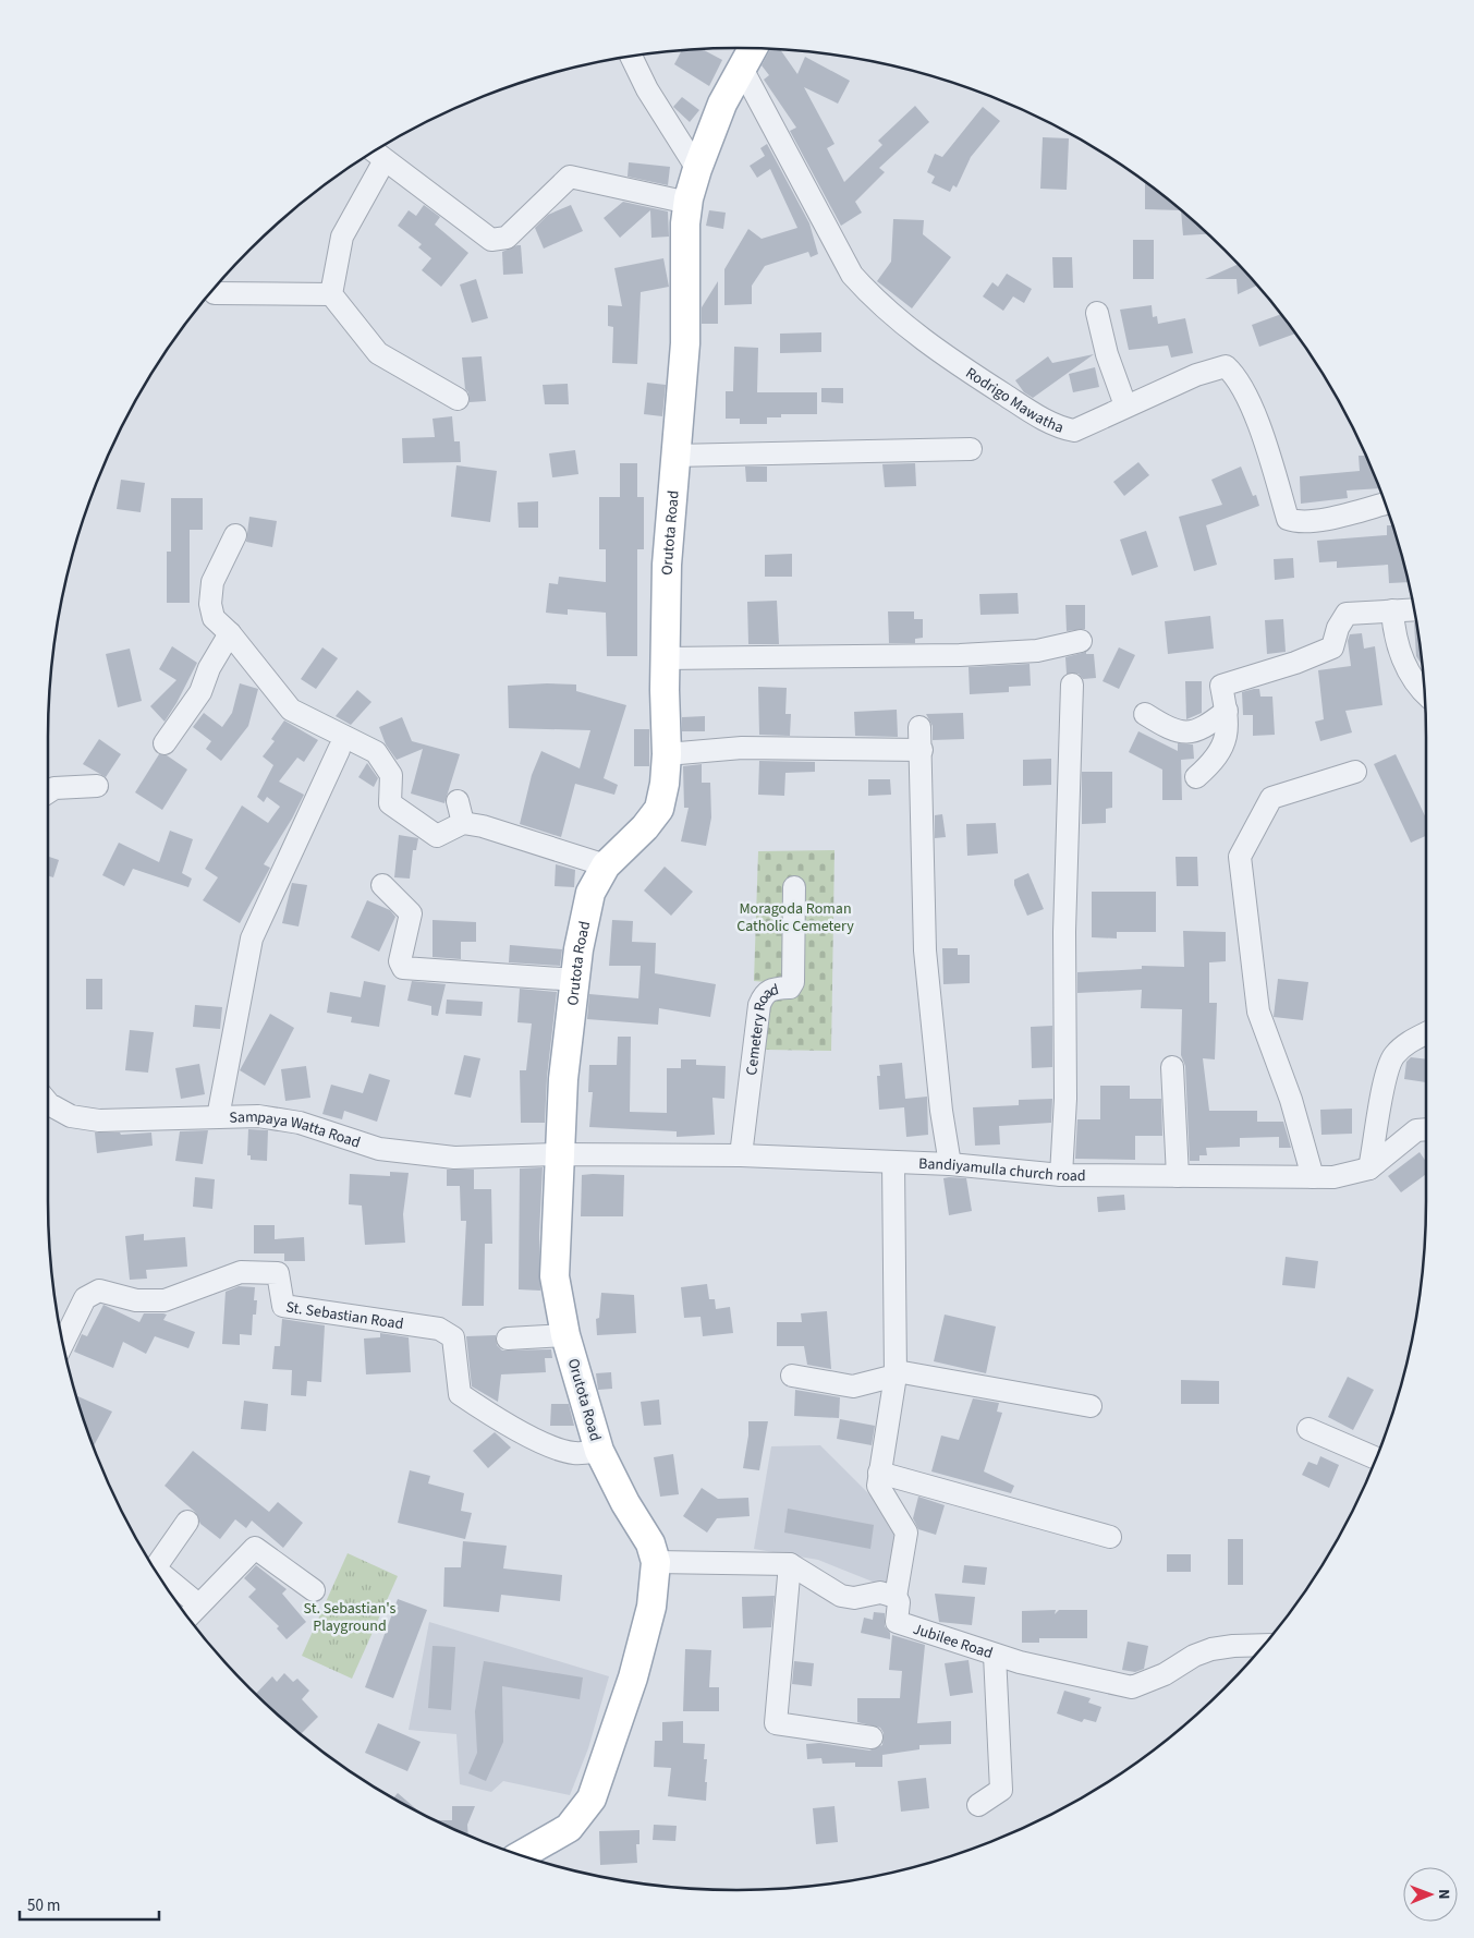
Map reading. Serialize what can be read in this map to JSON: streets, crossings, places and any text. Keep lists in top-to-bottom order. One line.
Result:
{"streets":{"main road":["Orutota Road"],"street":["Rodrigo Mawatha","Cemetery Road","Sampaya Watta Road","Bandiyamulla church road","St. Sebastian Road","Jubilee Road"]},"crossings":[["Rodrigo Mawatha","Orutota Road"],["Orutota Road","Sampaya Watta Road"],["Orutota Road","Bandiyamulla church road"],["Orutota Road","St. Sebastian Road"],["Cemetery Road","Bandiyamulla church road"],["Sampaya Watta Road","Bandiyamulla church road"]],"parks":["Moragoda Roman Catholic Cemetery","St. Sebastian's Playground"],"scale_bar":"50 m","north":"right"}
